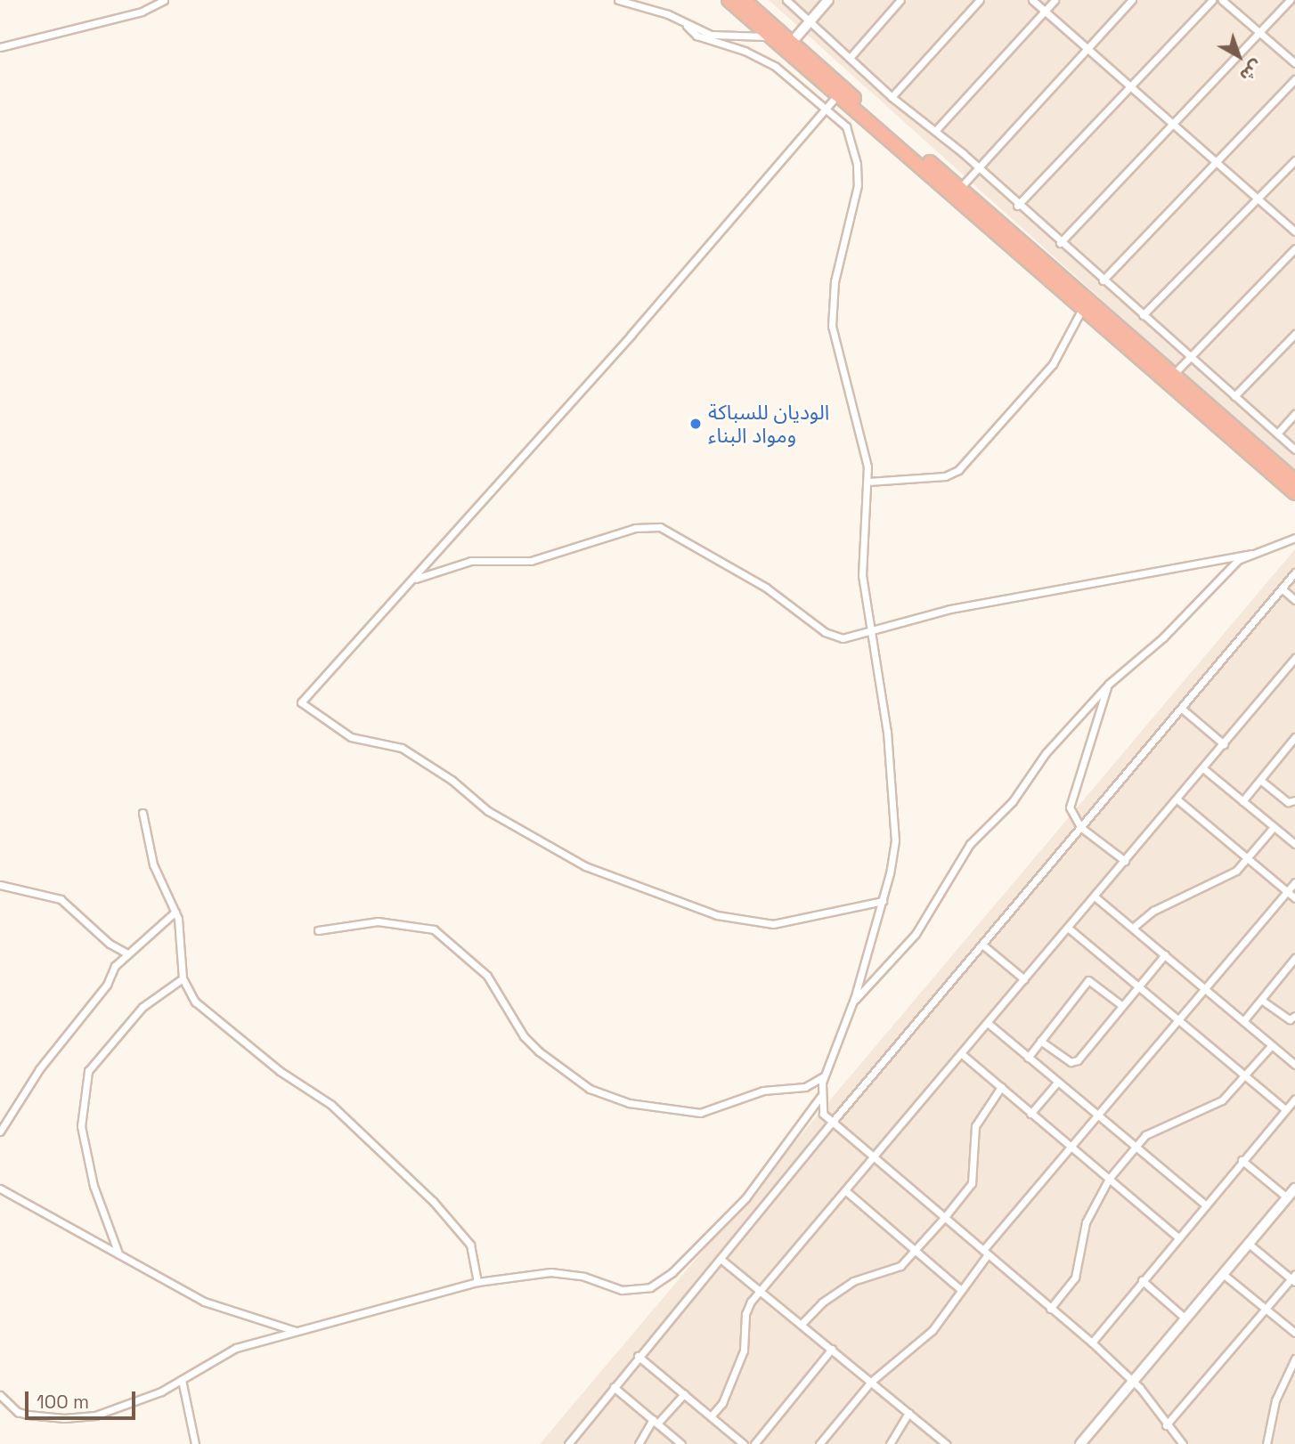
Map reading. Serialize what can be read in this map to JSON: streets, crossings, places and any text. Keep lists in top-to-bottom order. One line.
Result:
{"places":["الوديان للسباكة ومواد البناء"],"scale_bar":"100 m","north":"bottom right"}
